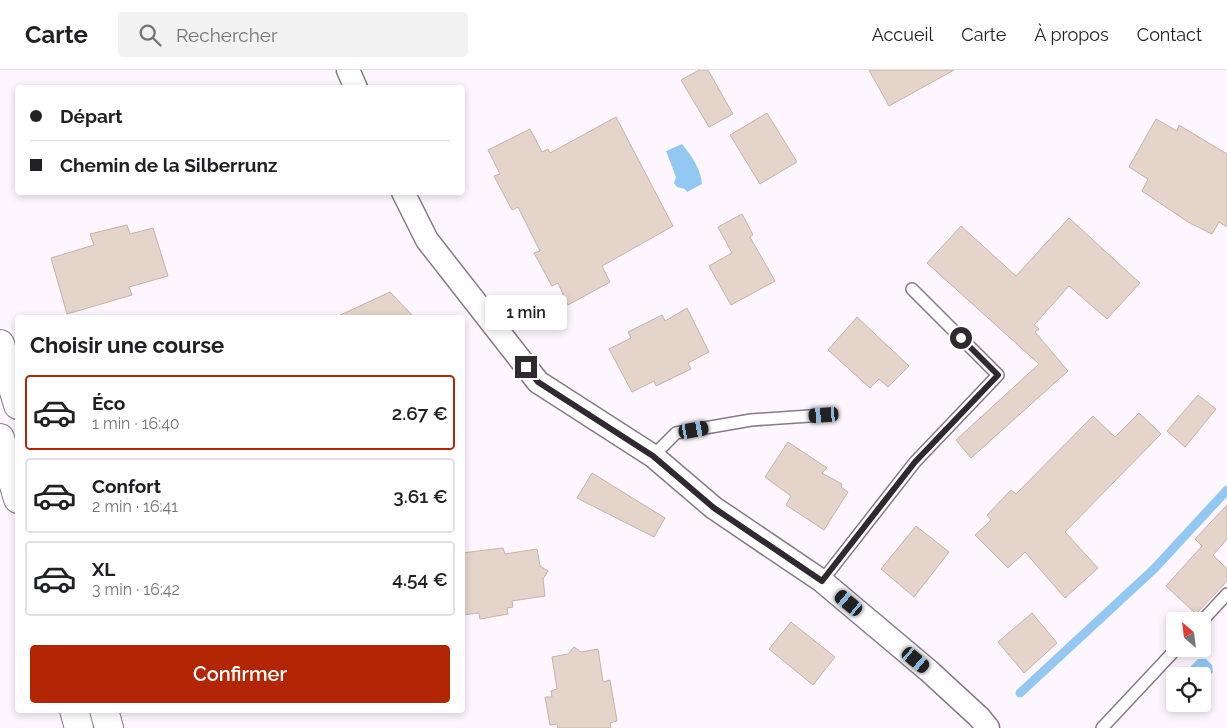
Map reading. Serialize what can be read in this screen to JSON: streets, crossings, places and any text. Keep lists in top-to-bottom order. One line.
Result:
{"north":"top left","page":{"header":"Carte","search":"Rechercher","nav":["Accueil","Carte","À propos","Contact"],"banner":["Départ","Chemin de la Silberrunz"],"bubble":"1 min","heading":"Choisir une course","list":[{"name":"Éco","note":"1 min · 16:40","value":"2.67 €"},{"name":"Confort","note":"2 min · 16:41","value":"3.61 €"},{"name":"XL","note":"3 min · 16:42","value":"4.54 €"}],"buttons":"Confirmer"}}
